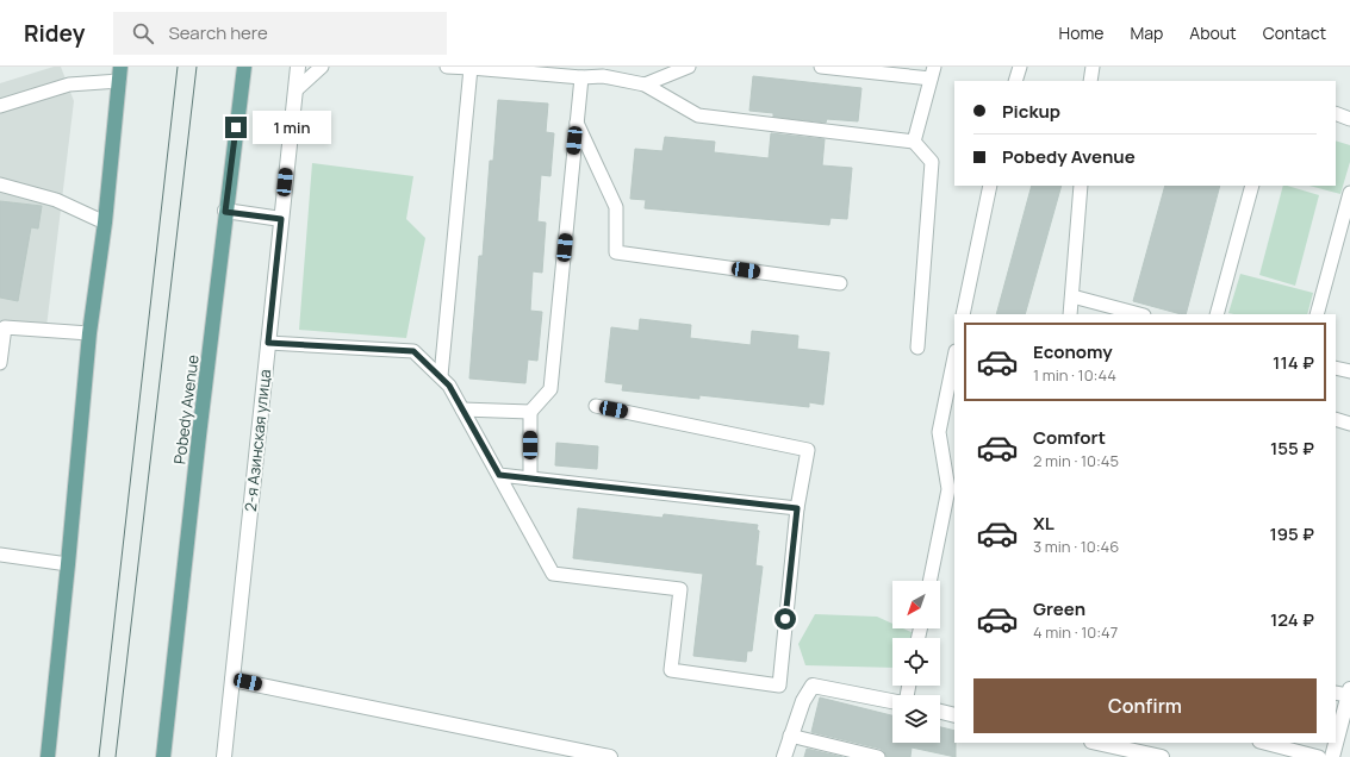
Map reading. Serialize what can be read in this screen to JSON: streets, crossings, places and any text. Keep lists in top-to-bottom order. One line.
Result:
{"streets":{"main road":["Pobedy Avenue"],"street":["2-я Азинская улица"]},"north":"bottom left","page":{"header":"Ridey","search":"Search here","nav":["Home","Map","About","Contact"],"banner":["Pickup","Pobedy Avenue"],"bubble":"1 min","list":[{"name":"Economy","note":"1 min · 10:44","value":"114 ₽"},{"name":"Comfort","note":"2 min · 10:45","value":"155 ₽"},{"name":"XL","note":"3 min · 10:46","value":"195 ₽"},{"name":"Green","note":"4 min · 10:47","value":"124 ₽"}],"buttons":"Confirm"}}
